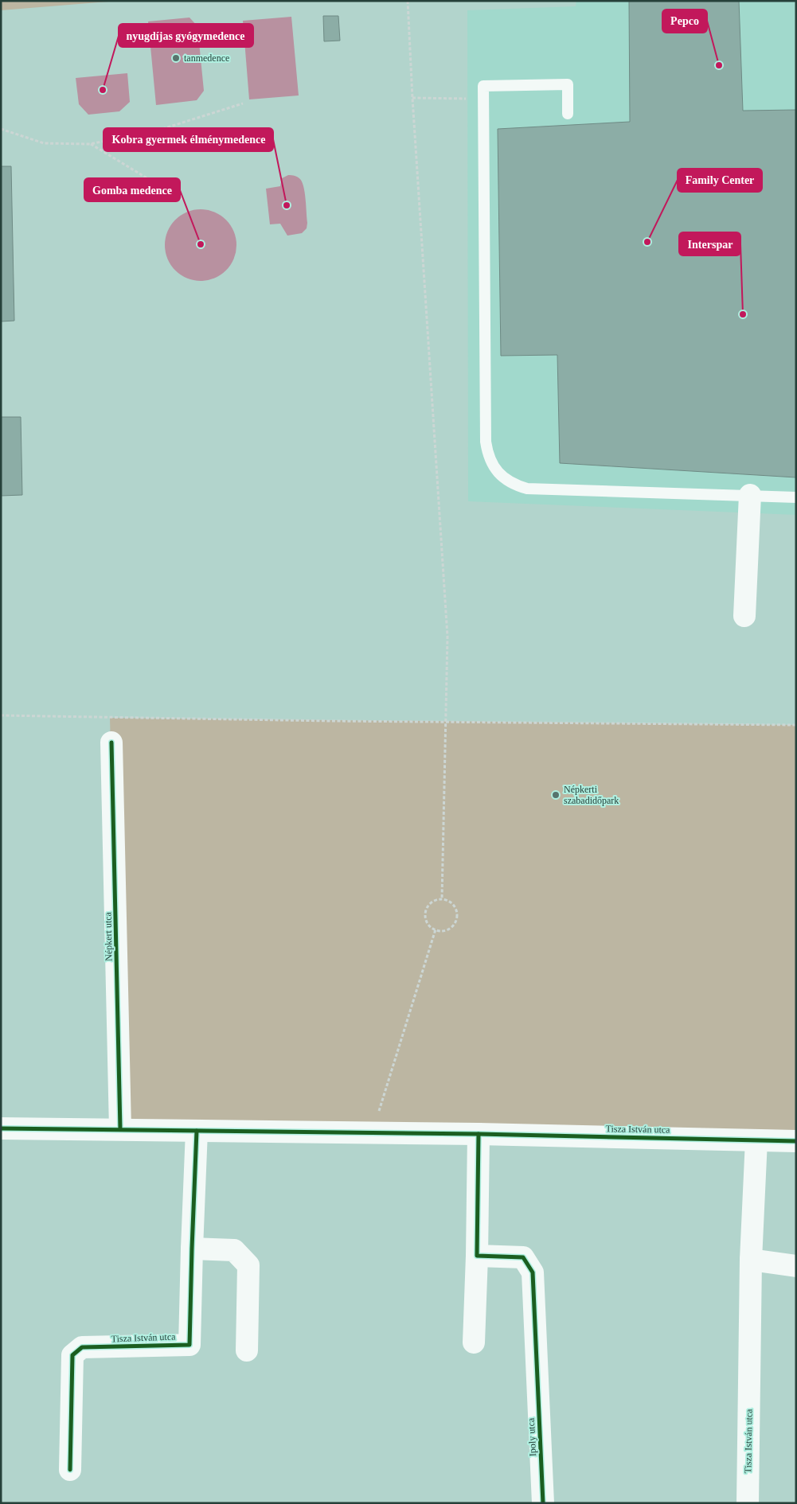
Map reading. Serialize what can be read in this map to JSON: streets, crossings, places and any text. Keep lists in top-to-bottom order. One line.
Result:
{"streets":{"street":["Népkert utca","Tisza István utca","Ipoly utca"]},"crossings":[["Népkert utca","Tisza István utca"]],"places":["tanmedence","Pepco","nyugdíjas gyógymedence","Kobra gyermek élménymedence","Family Center","Gomba medence","Interspar","Népkerti szabadidőpark"]}
